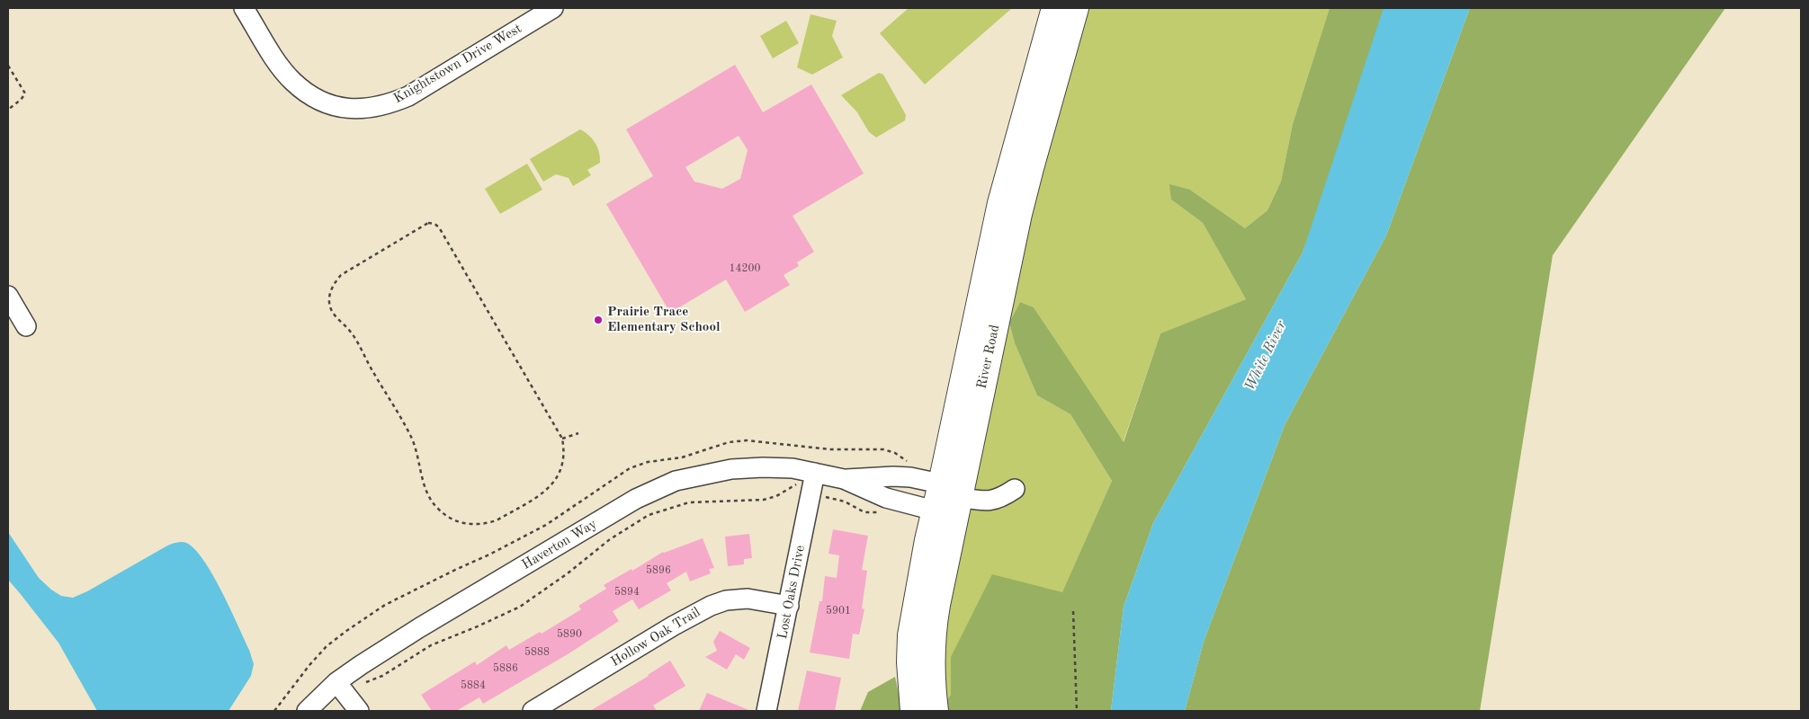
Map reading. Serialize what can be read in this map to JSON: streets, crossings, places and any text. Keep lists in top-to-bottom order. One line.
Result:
{"streets":{"main road":["River Road"],"street":["Knightstown Drive West","Haverton Way","Lost Oaks Drive","Hollow Oak Trail"]},"crossings":[["River Road","Haverton Way"],["Haverton Way","Lost Oaks Drive"],["Lost Oaks Drive","Hollow Oak Trail"]],"water":["White River"],"places":["Prairie Trace Elementary School"],"house_numbers":["14200","5896","5894","5901","5890","5888","5886","5884"]}
